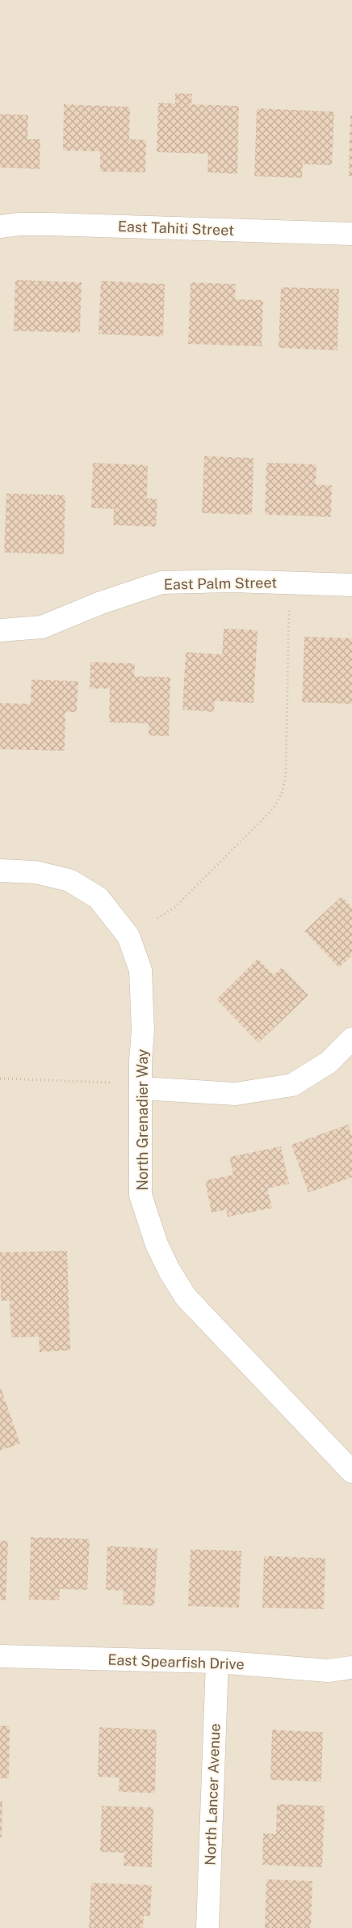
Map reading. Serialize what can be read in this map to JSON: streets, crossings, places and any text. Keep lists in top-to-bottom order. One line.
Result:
{"streets":{"street":["East Tahiti Street","East Palm Street","North Grenadier Way","East Spearfish Drive","North Lancer Avenue"]},"crossings":[["East Spearfish Drive","North Lancer Avenue"]]}
